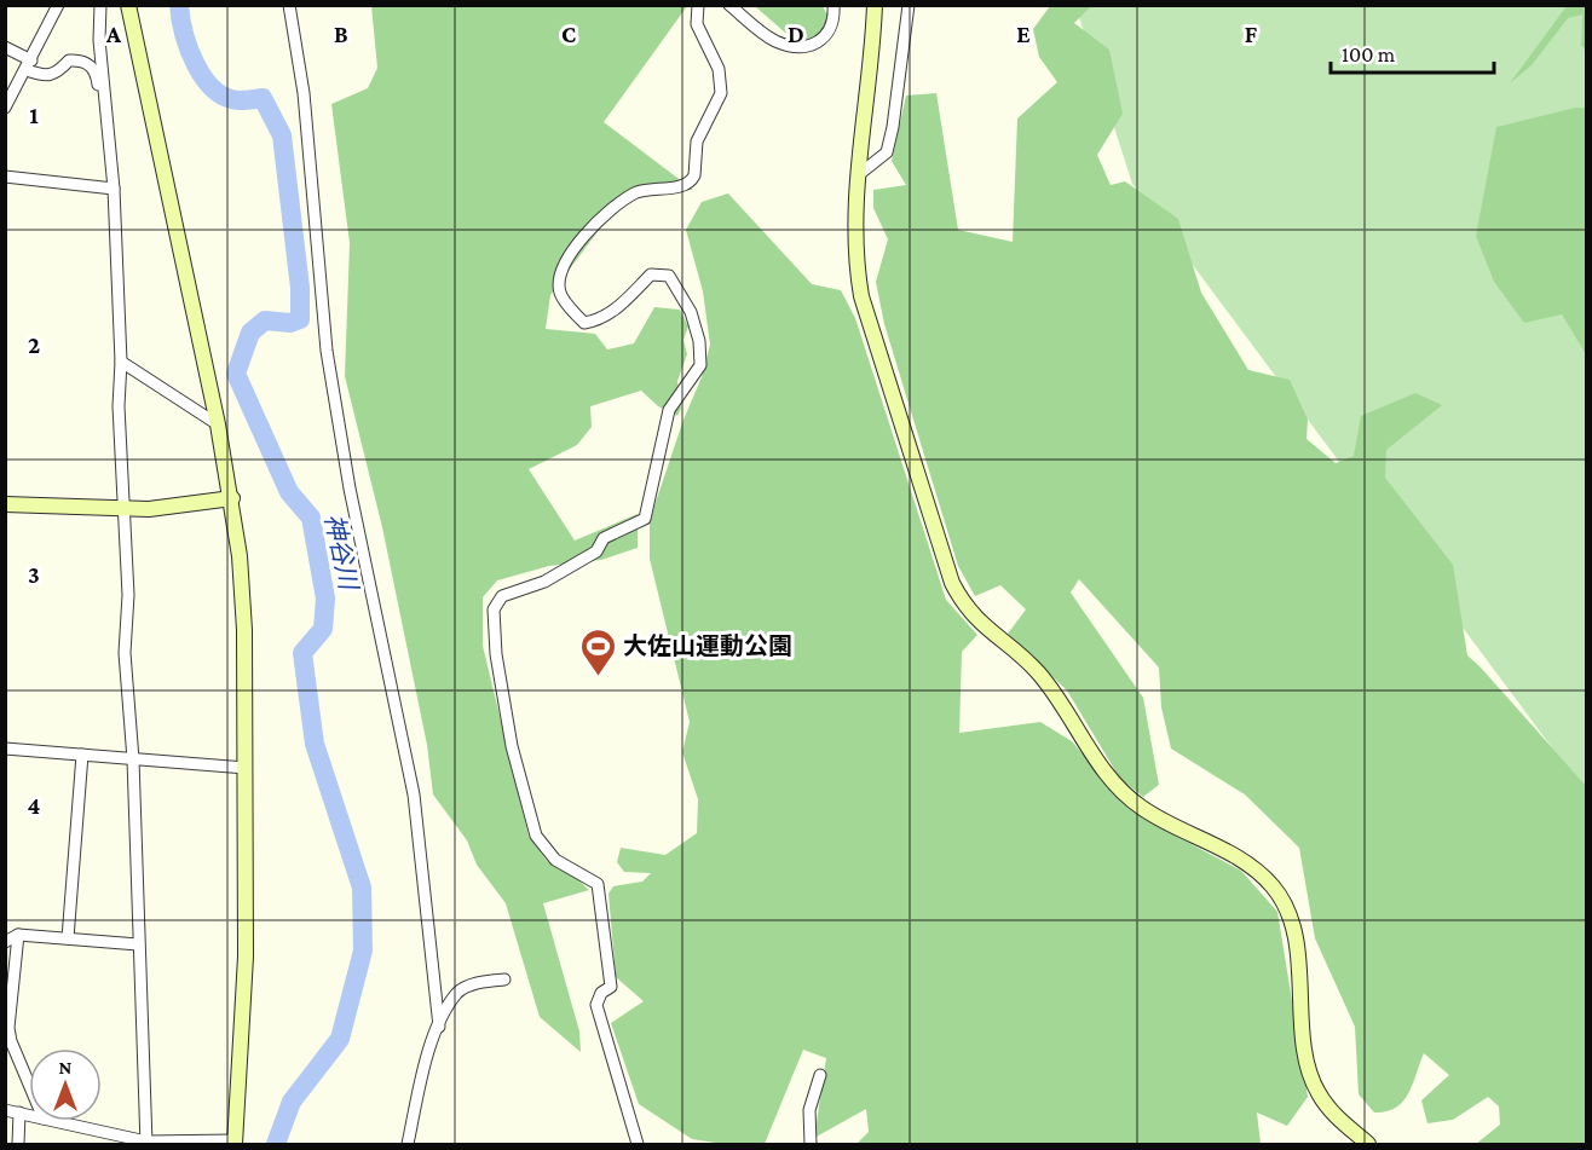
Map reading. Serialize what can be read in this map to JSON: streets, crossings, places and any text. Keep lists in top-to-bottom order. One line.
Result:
{"water":["神谷川"],"places":{"sports":["大佐山運動公園"]},"scale_bar":"100 m","north":"top","grid":{"columns":["A","B","C","D","E","F"],"rows":["1","2","3","4"]}}
